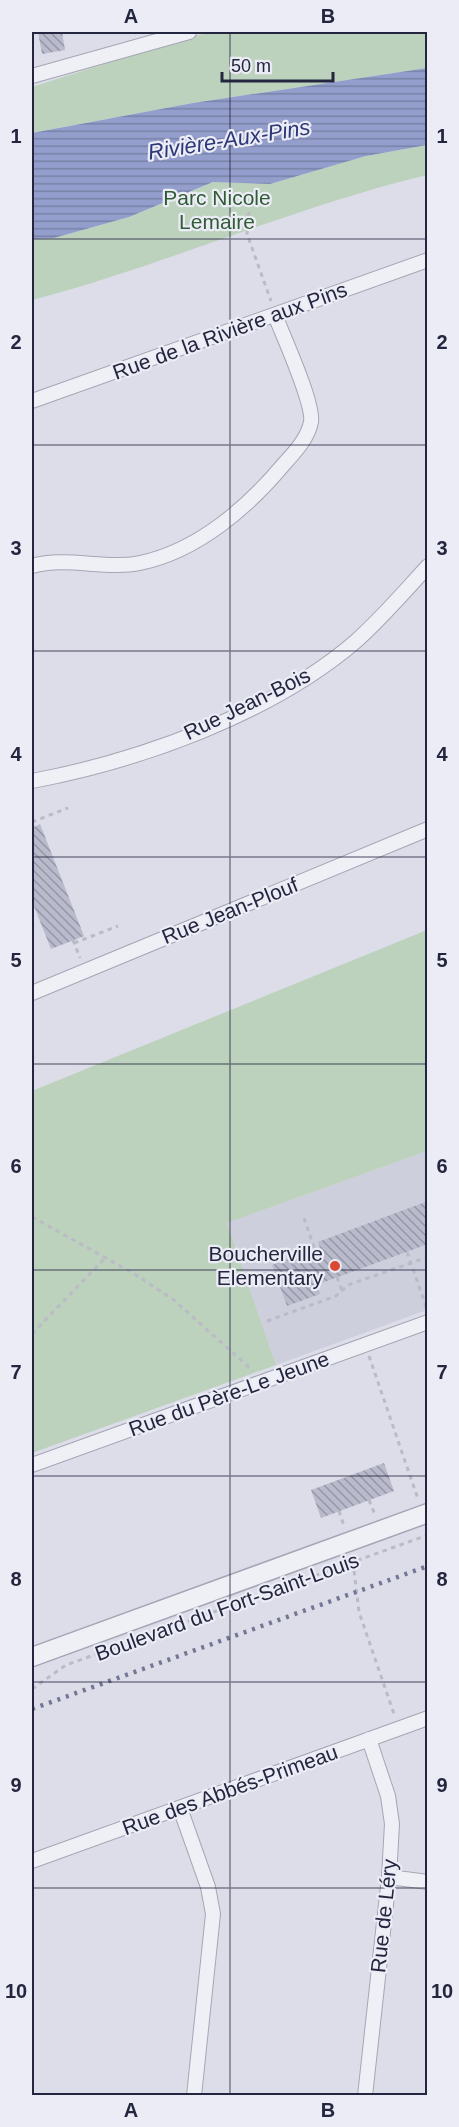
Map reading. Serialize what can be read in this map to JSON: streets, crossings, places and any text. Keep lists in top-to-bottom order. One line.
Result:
{"streets":{"street":["Rue de la Rivière aux Pins","Rue Jean-Bois","Rue Jean-Plouf","Rue du Père-Le Jeune","Boulevard du Fort-Saint-Louis","Rue des Abbés-Primeau","Rue de Léry"]},"crossings":[["Rue des Abbés-Primeau","Rue de Léry"]],"water":["Rivière-Aux-Pins"],"parks":["Parc Nicole Lemaire"],"places":["Boucherville Elementary"],"scale_bar":"50 m","grid":{"columns":["A","B"],"rows":["1","2","3","4","5","6","7","8","9","10"]}}
